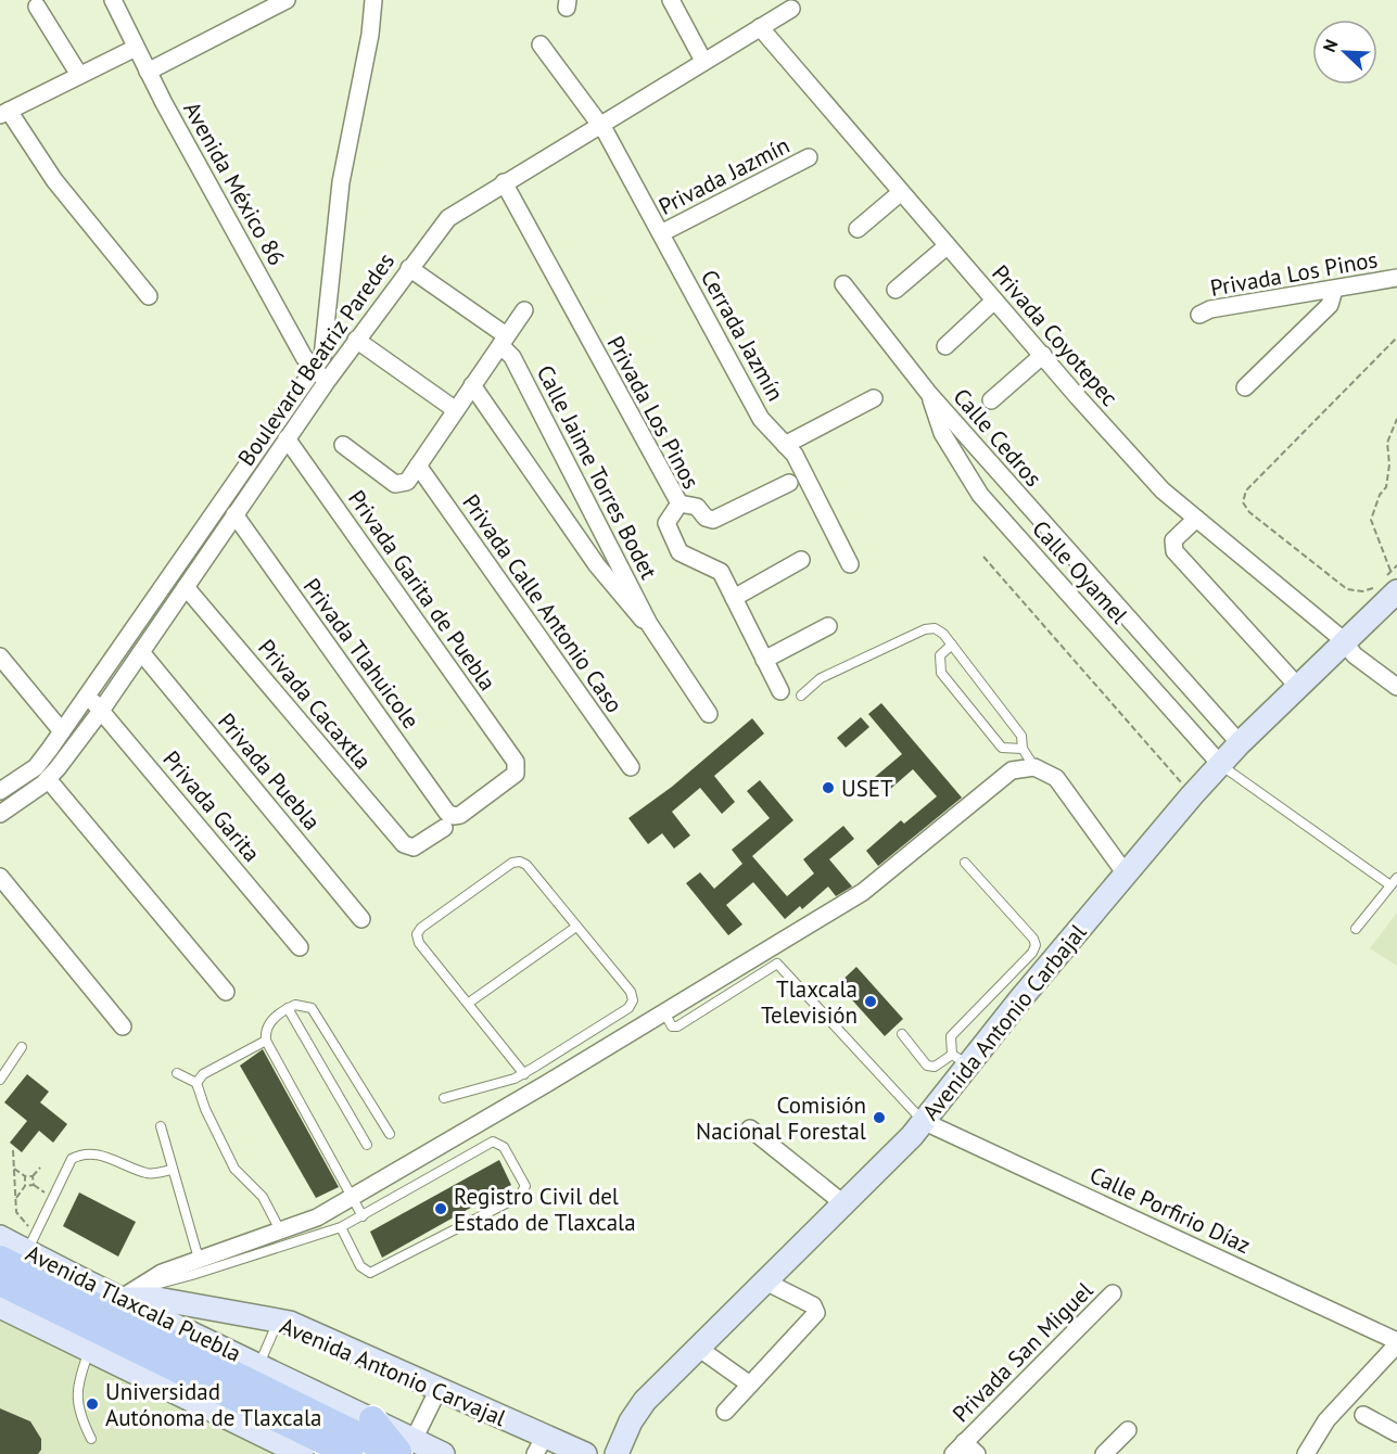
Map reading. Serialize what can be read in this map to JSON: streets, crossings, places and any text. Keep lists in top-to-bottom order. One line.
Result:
{"streets":{"main road":["Avenida Tlaxcala Puebla"],"street":["Privada Jazmín","Avenida México 86","Privada Los Pinos","Cerrada Jazmín","Privada Coyotepec","Boulevard Beatriz Paredes","Calle Cedros","Calle Jaime Torres Bodet","Calle Oyamel","Privada Garita de Puebla","Privada Calle Antonio Caso","Privada Tlahuicole","Privada Cacaxtla","Privada Puebla","Privada Garita","Avenida Antonio Carbajal","Calle Porfirio Díaz","Privada San Miguel","Avenida Antonio Carvajal"]},"crossings":[["Privada Jazmín","Cerrada Jazmín"],["Avenida México 86","Boulevard Beatriz Paredes"],["Privada Los Pinos","Boulevard Beatriz Paredes"],["Cerrada Jazmín","Boulevard Beatriz Paredes"],["Privada Coyotepec","Boulevard Beatriz Paredes"],["Privada Coyotepec","Avenida Antonio Carbajal"],["Boulevard Beatriz Paredes","Calle Jaime Torres Bodet"],["Boulevard Beatriz Paredes","Privada Garita de Puebla"],["Boulevard Beatriz Paredes","Privada Tlahuicole"],["Boulevard Beatriz Paredes","Privada Cacaxtla"],["Boulevard Beatriz Paredes","Privada Puebla"],["Boulevard Beatriz Paredes","Privada Garita"],["Calle Cedros","Calle Oyamel"],["Calle Cedros","Avenida Antonio Carbajal"],["Calle Oyamel","Avenida Antonio Carbajal"],["Privada Garita de Puebla","Privada Tlahuicole"],["Privada Garita de Puebla","Privada Cacaxtla"],["Privada Tlahuicole","Privada Cacaxtla"],["Avenida Antonio Carbajal","Calle Porfirio Díaz"],["Avenida Tlaxcala Puebla","Avenida Antonio Carvajal"]],"places":["USET","Tlaxcala Televisión","Comisión Nacional Forestal","Registro Civil del Estado de Tlaxcala","Universidad Autónoma de Tlaxcala"],"north":"top left"}
